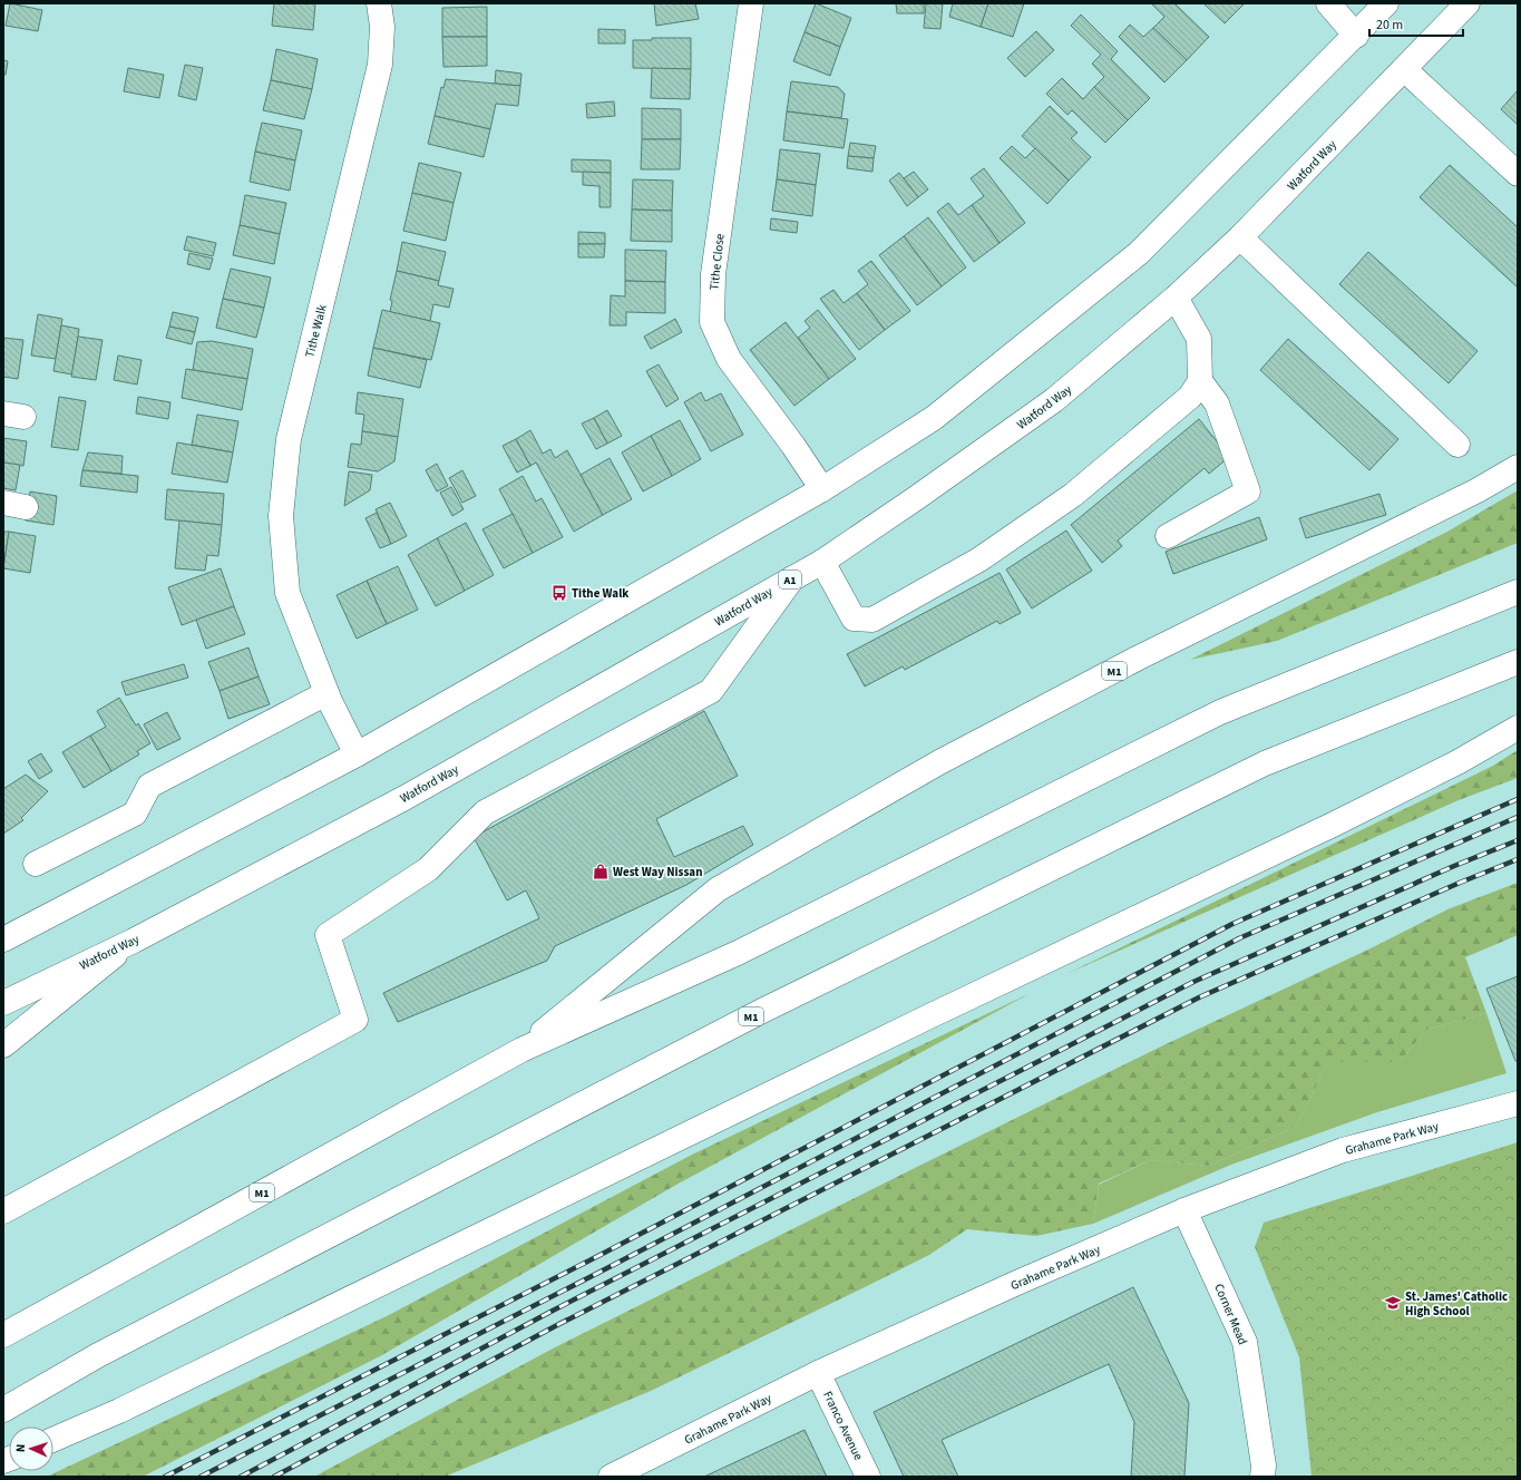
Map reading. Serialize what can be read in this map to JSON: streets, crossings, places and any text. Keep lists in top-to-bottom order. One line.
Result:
{"streets":{"main road":["Watford Way","Tithe Close","Tithe Walk","A1","M1","Grahame Park Way","Corner Mead","Franco Avenue"]},"crossings":[["Grahame Park Way","Corner Mead"],["Grahame Park Way","Franco Avenue"]],"places":{"bus stop":["Tithe Walk"],"shop":["West Way Nissan"],"school or university":["St. James' Catholic High School"]},"scale_bar":"20 m","north":"left"}
